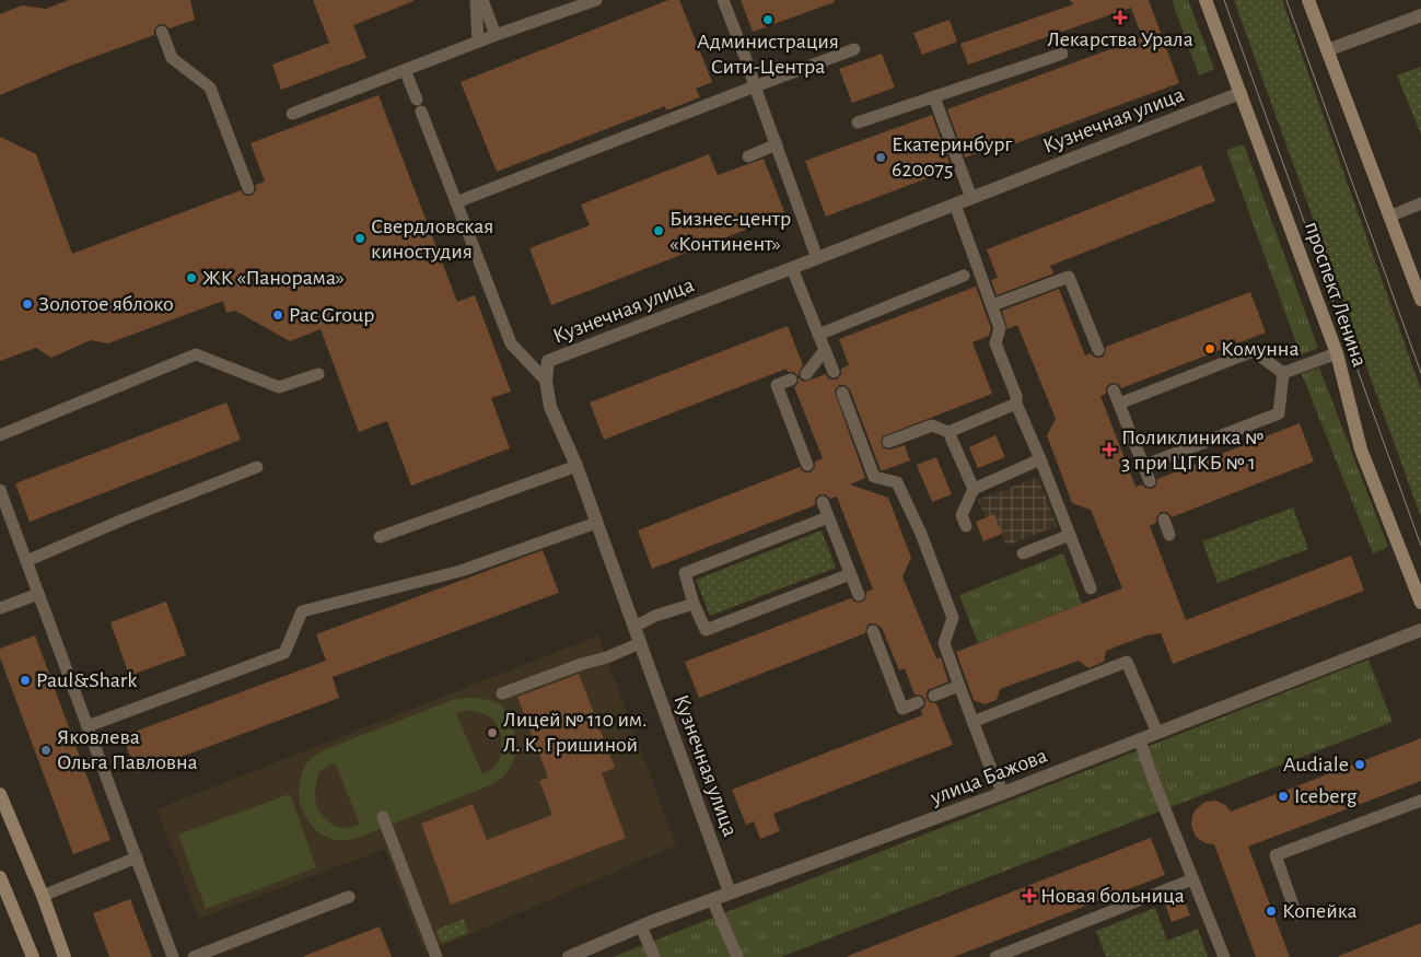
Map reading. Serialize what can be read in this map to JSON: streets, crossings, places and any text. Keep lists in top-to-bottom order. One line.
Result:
{"streets":{"main road":["проспект Ленина"],"street":["Кузнечная улица","улица Бажова"]},"crossings":[["Кузнечная улица","проспект Ленина"],["Кузнечная улица","улица Бажова"]],"places":{"health":["Лекарства Урала","Поликлиника № 3 при ЦГКБ № 1","Новая больница"],"other":["Администрация Сити-Центра","Екатеринбург 620075","Бизнес-центр «Континент»","Свердловская киностудия","ЖК «Панорама»","Золотое яблоко","Pac Group","Комунна","Paul&Shark","Лицей № 110 им. Л. К. Гришиной","Яковлева Ольга Павловна","Audiale","Iceberg","Копейка"]}}
